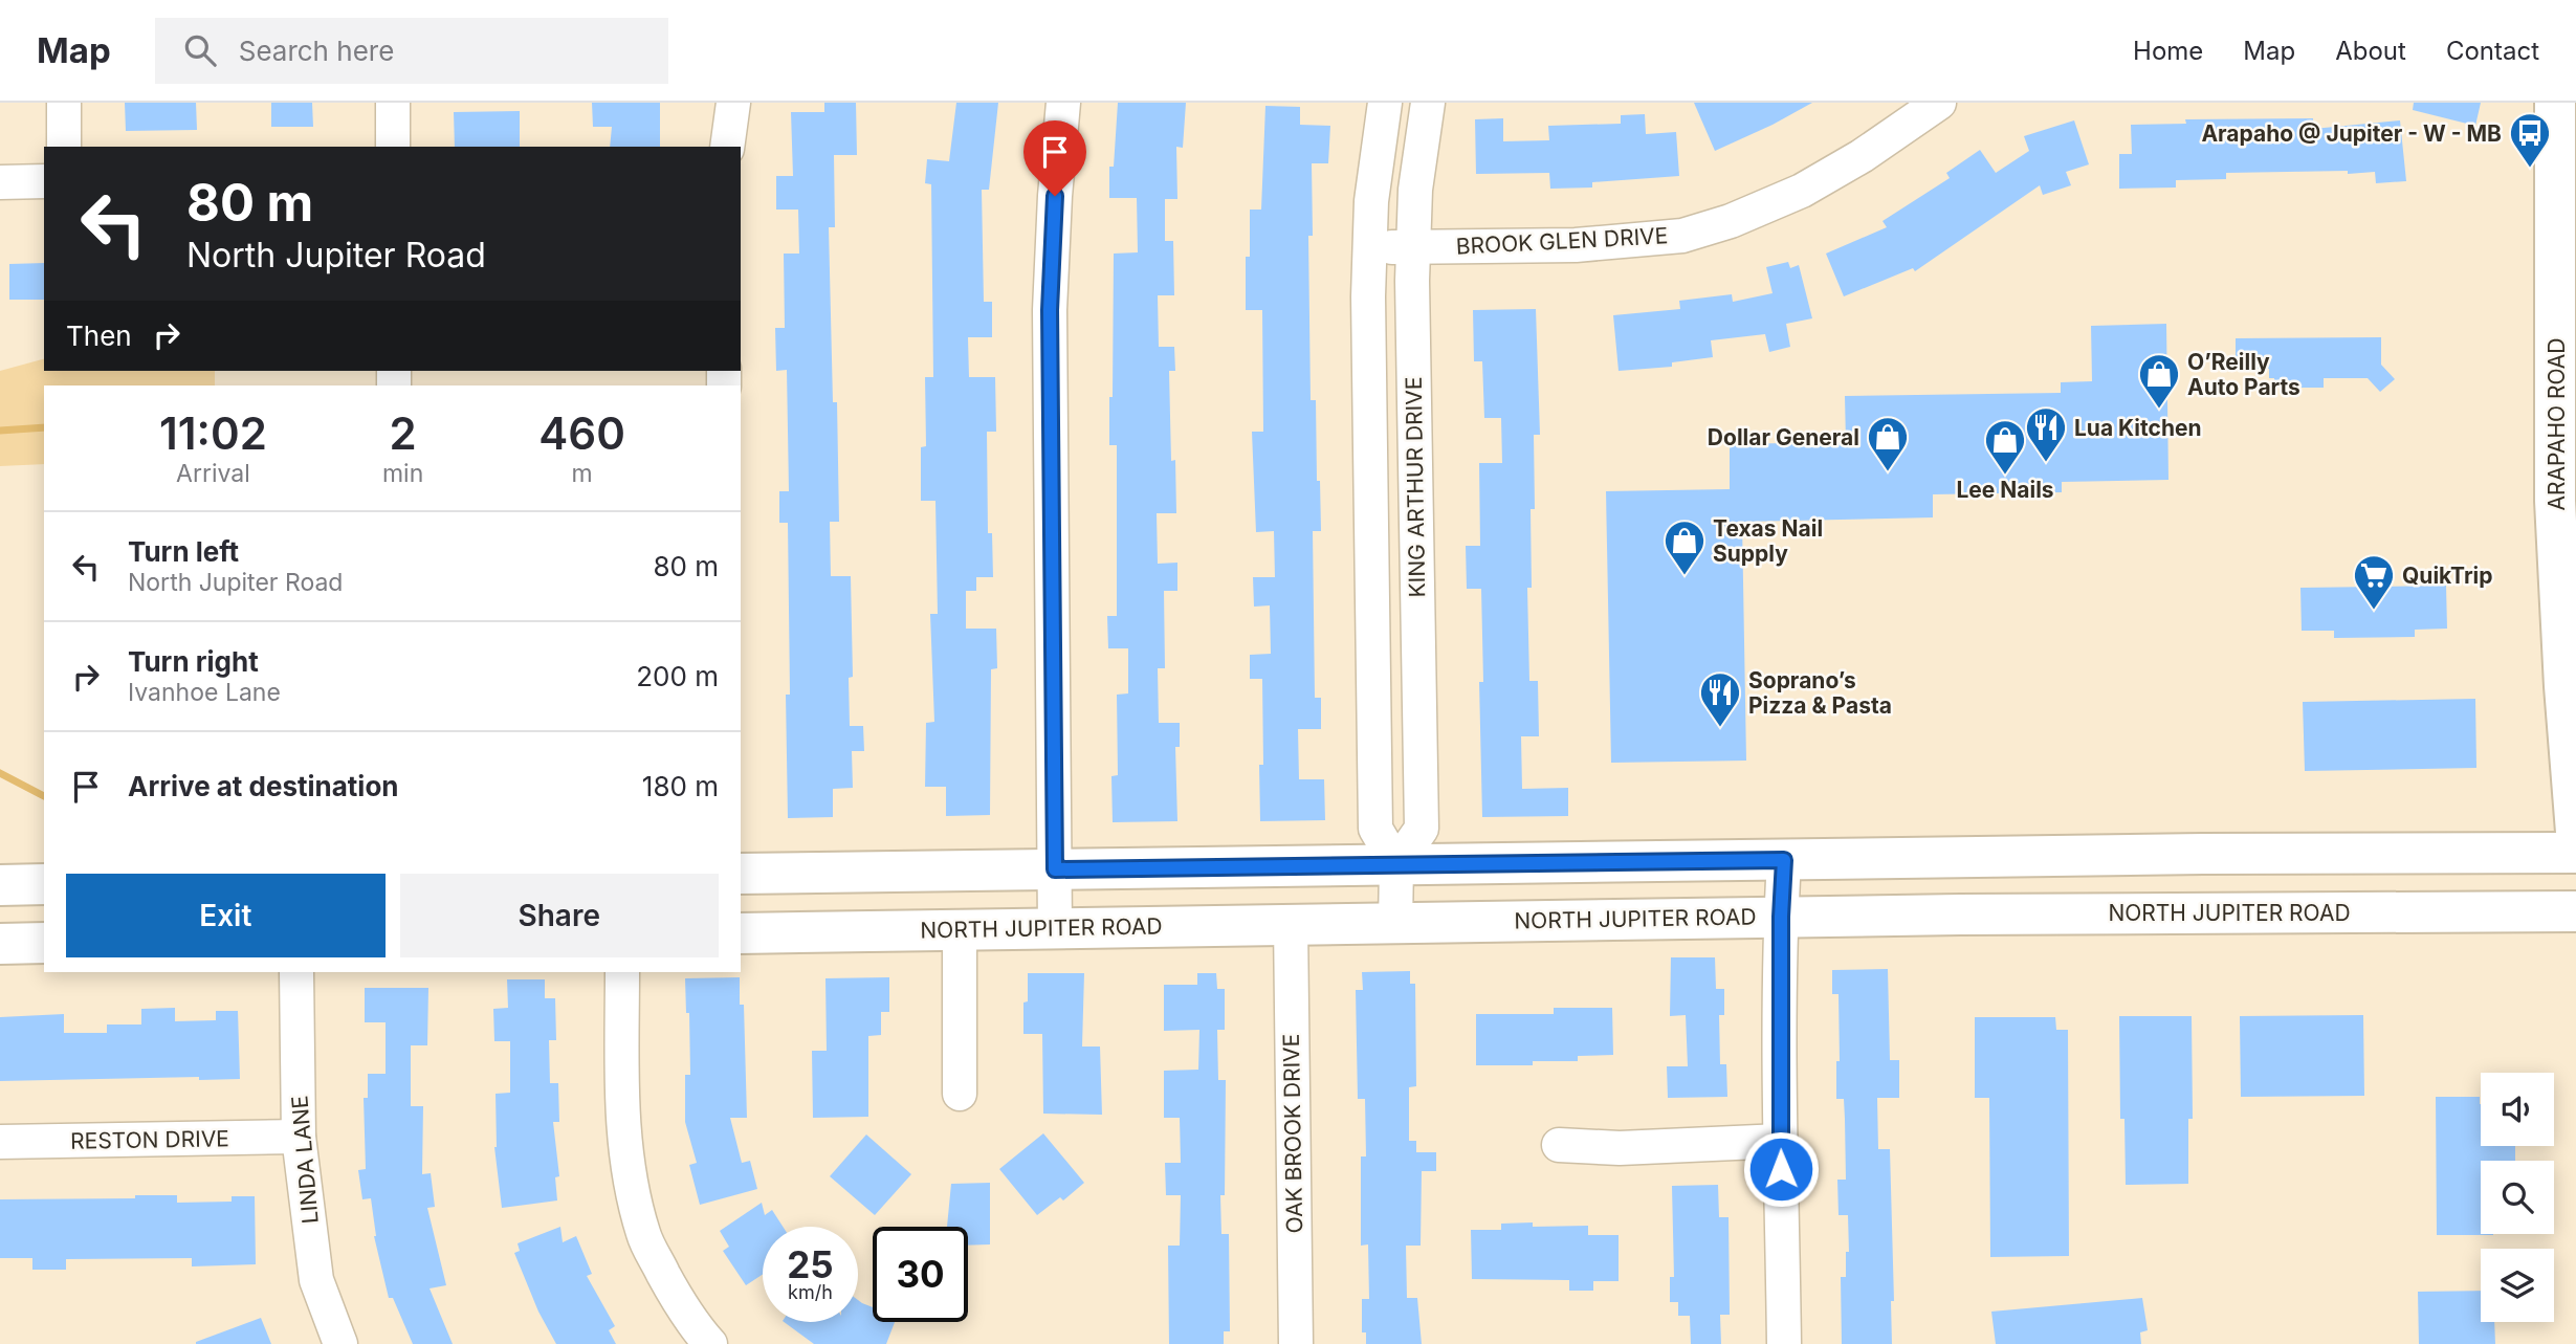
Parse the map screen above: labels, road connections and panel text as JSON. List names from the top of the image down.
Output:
{
  "streets": {
    "main road": ["ARAPAHO ROAD", "NORTH JUPITER ROAD"],
    "street": [
      "BROOK GLEN DRIVE",
      "KING ARTHUR DRIVE",
      "OAK BROOK DRIVE",
      "RESTON DRIVE",
      "LINDA LANE"
    ]
  },
  "crossings": [
    ["BROOK GLEN DRIVE", "KING ARTHUR DRIVE"],
    ["NORTH JUPITER ROAD", "OAK BROOK DRIVE"],
    ["RESTON DRIVE", "LINDA LANE"]
  ],
  "places": {
    "bus stop": ["Arapaho @ Jupiter - W - MB"],
    "shop": [
      "O’Reilly Auto Parts",
      "Dollar General",
      "Lee Nails",
      "Texas Nail Supply"
    ],
    "restaurant": ["Lua Kitchen", "Soprano’s Pizza & Pasta"],
    "supermarket": ["QuikTrip"]
  },
  "page": {
    "header": "Map",
    "search": "Search here",
    "nav": [
      "Home",
      "Map",
      "About",
      "Contact"
    ],
    "turn": ["80 m", "North Jupiter Road"],
    "then": "Then",
    "eta": [
      "11:02",
      "Arrival",
      "2",
      "min",
      "460",
      "m"
    ],
    "list": [
      {
        "name": "Turn left",
        "note": "North Jupiter Road",
        "value": "80 m"
      },
      {
        "name": "Turn right",
        "note": "Ivanhoe Lane",
        "value": "200 m"
      },
      {
        "name": "Arrive at destination",
        "value": "180 m"
      }
    ],
    "buttons": ["Exit", "Share"],
    "speed": "25 km/h",
    "limit": "30"
  }
}
